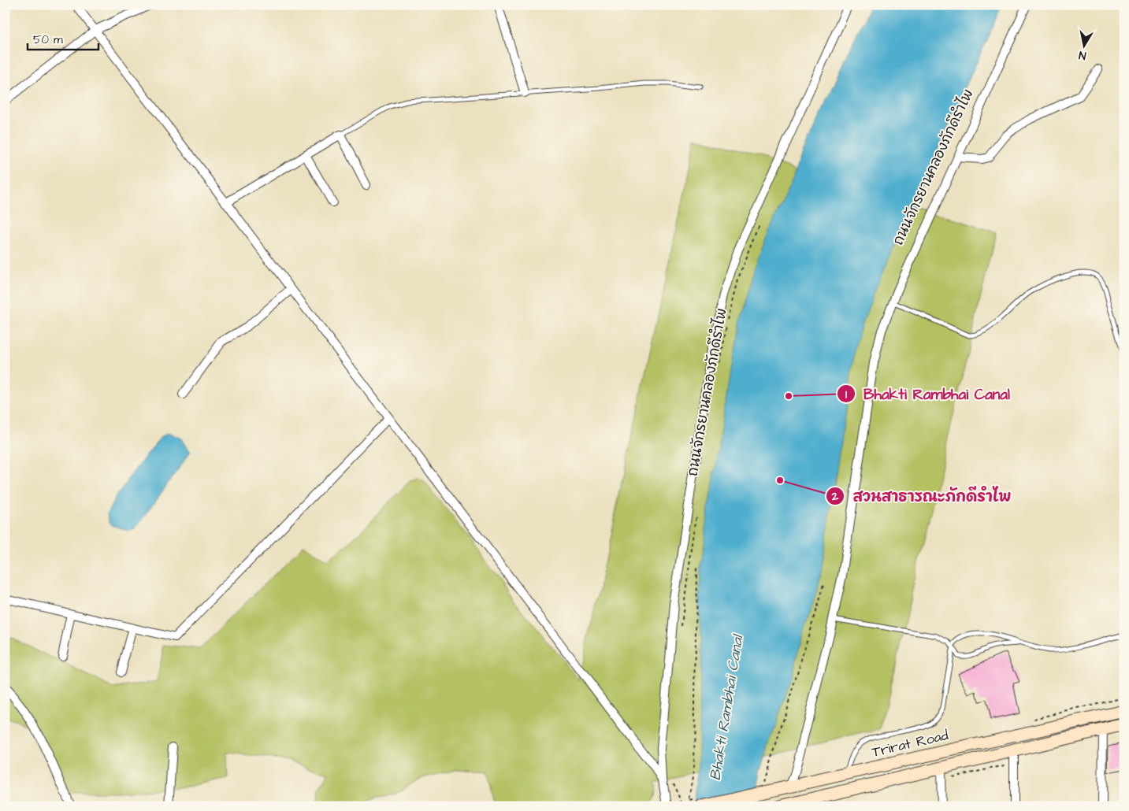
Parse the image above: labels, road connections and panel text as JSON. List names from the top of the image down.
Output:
{
  "streets": {
    "main road": ["Trirat Road"],
    "path": ["ถนนจักรยานคลองภักดีรำไพ"]
  },
  "water": ["Bhakti Rambhai Canal"],
  "places": ["Bhakti Rambhai Canal", "สวนสาธารณะภักดีรำไพ"],
  "scale_bar": "50 m",
  "north": "bottom"
}
